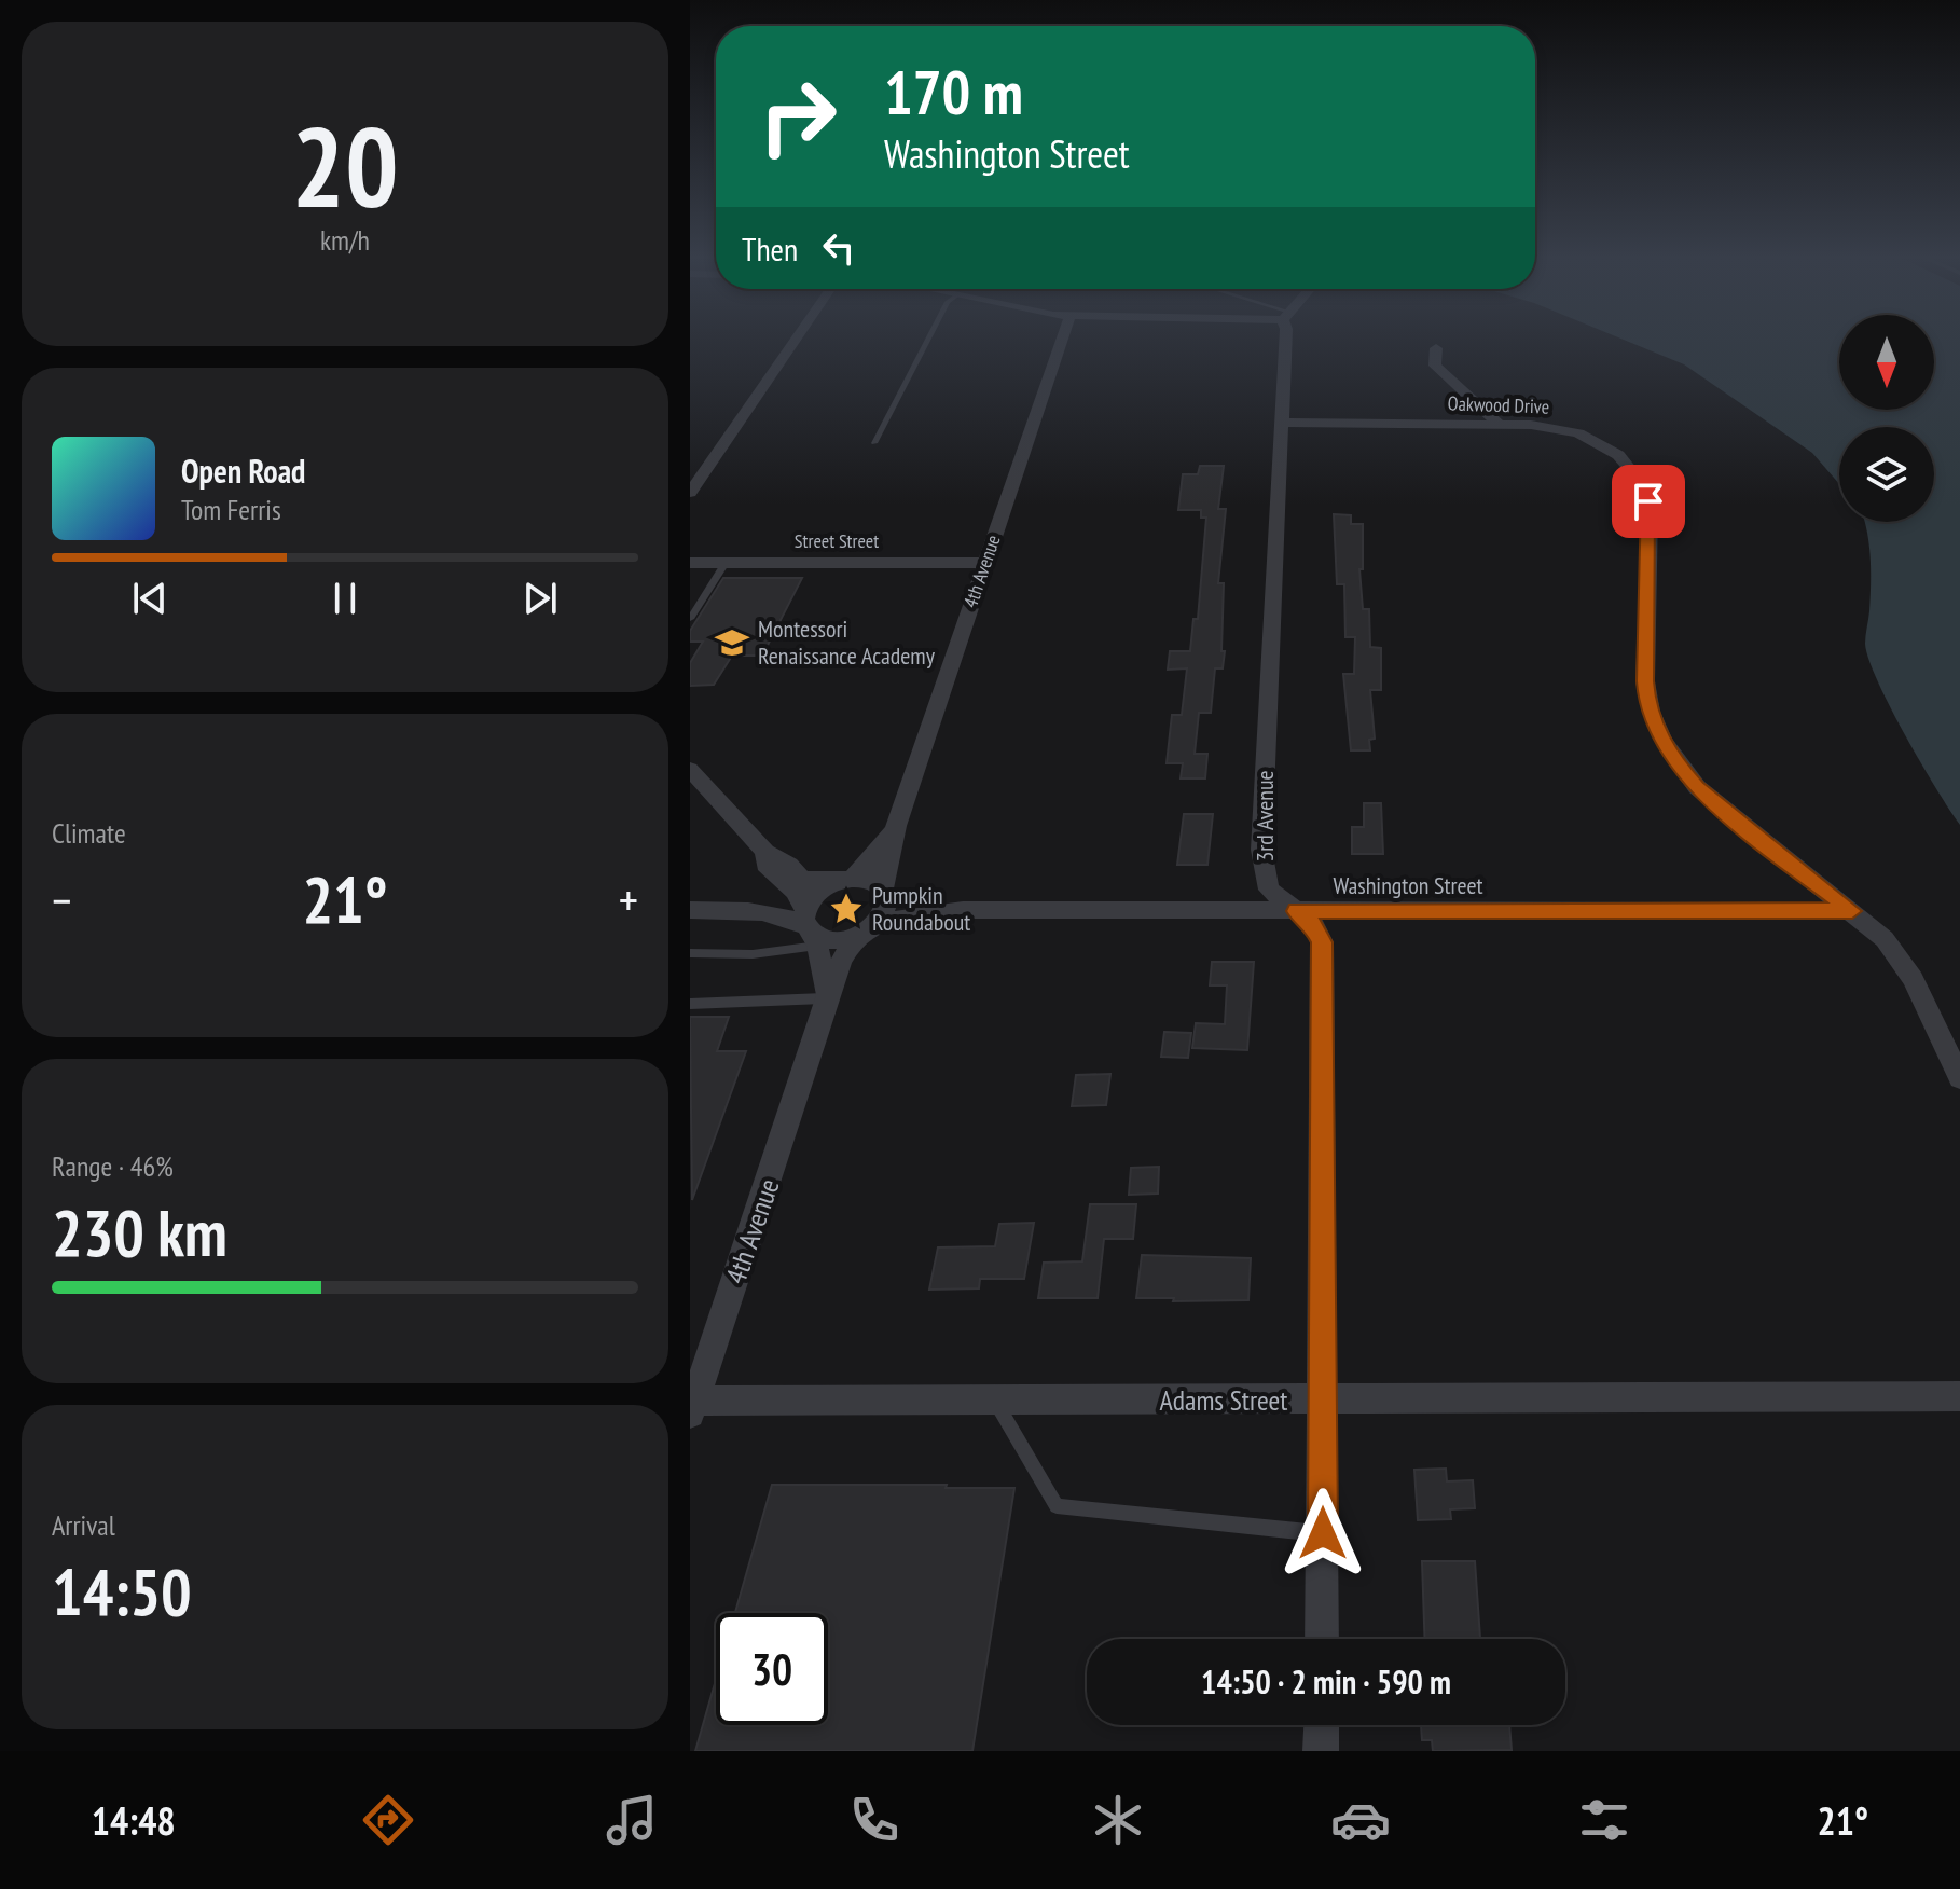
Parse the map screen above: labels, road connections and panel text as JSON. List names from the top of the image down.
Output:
{
  "streets": {
    "street": [
      "Oakwood Drive",
      "Street Street",
      "4th Avenue",
      "3rd Avenue",
      "Washington Street",
      "Adams Street"
    ]
  },
  "crossings": [
    ["Oakwood Drive", "3rd Avenue"],
    ["Oakwood Drive", "Washington Street"],
    ["Street Street", "4th Avenue"],
    ["4th Avenue", "Washington Street"],
    ["4th Avenue", "Adams Street"],
    ["3rd Avenue", "Washington Street"],
    ["3rd Avenue", "Adams Street"]
  ],
  "places": {
    "school or university": ["Montessori Renaissance Academy"],
    "place": ["Pumpkin Roundabout"]
  },
  "north": "bottom",
  "page": {
    "tile": [
      ["20", "km/h"],
      "Climate",
      ["Range · 46%", "230 km"],
      ["Arrival", "14:50"]
    ],
    "turn": ["170 m", "Washington Street"],
    "then": "Then",
    "song": ["Open Road", "Tom Ferris"],
    "heat": ["−", "21°", "+"],
    "limit": "30",
    "trip": "14:50 · 2 min · 590 m",
    "tabs": ["14:48", "21°"]
  }
}
